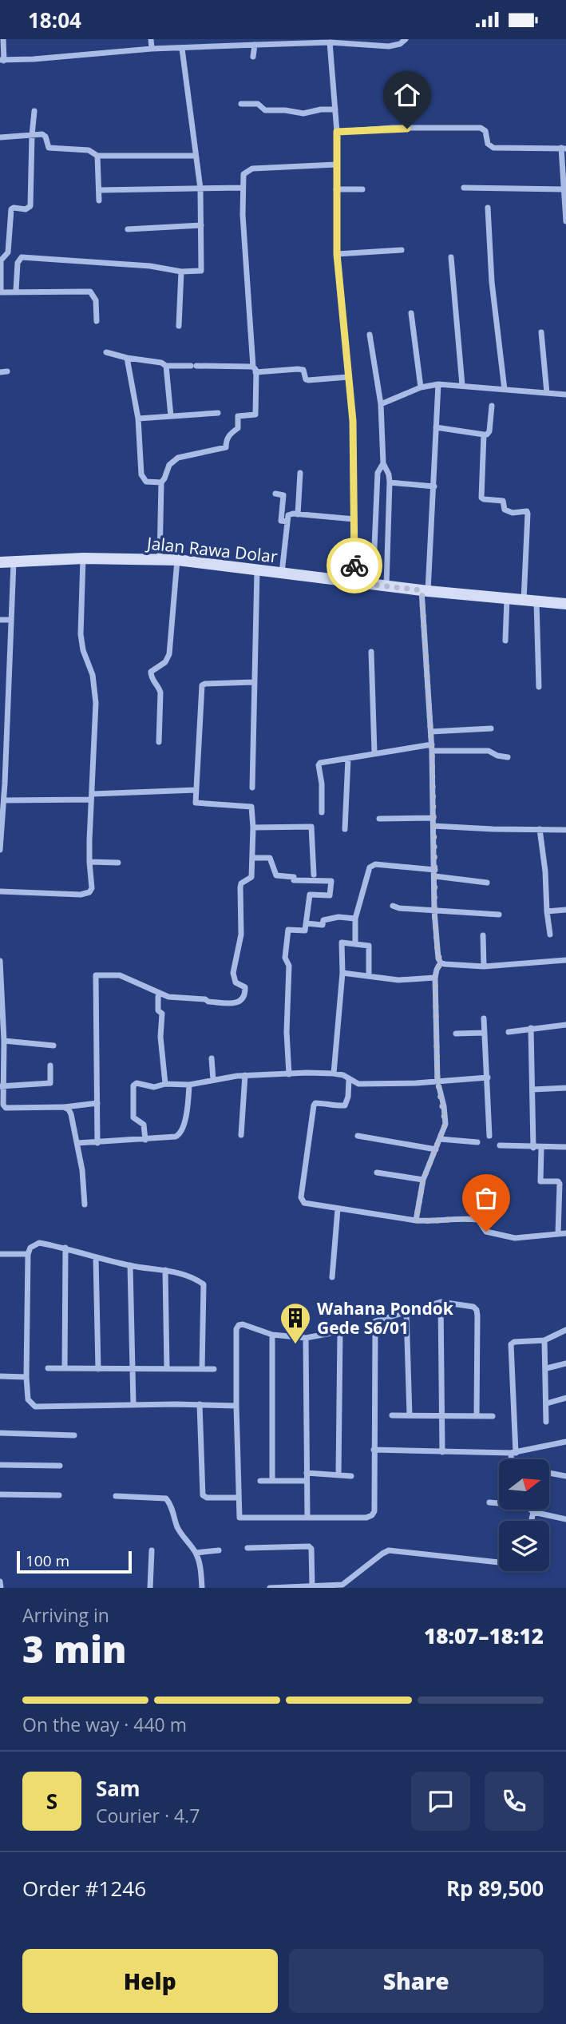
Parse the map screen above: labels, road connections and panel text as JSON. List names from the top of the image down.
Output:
{
  "streets": {
    "street": ["Jalan Rawa Dolar"]
  },
  "places": {
    "building": ["Wahana Pondok Gede S6/01"]
  },
  "scale_bar": "100 m",
  "north": "right",
  "page": {
    "status": "18:04",
    "scale": "100 m",
    "heading": ["3 min", "Arriving in", "18:07–18:12"],
    "panel": [
      "Sam",
      "Courier · 4.7",
      "Order #1246",
      "Rp 89,500"
    ],
    "bar": "On the way · 440 m",
    "round": "S",
    "buttons": ["Help", "Share"]
  }
}
